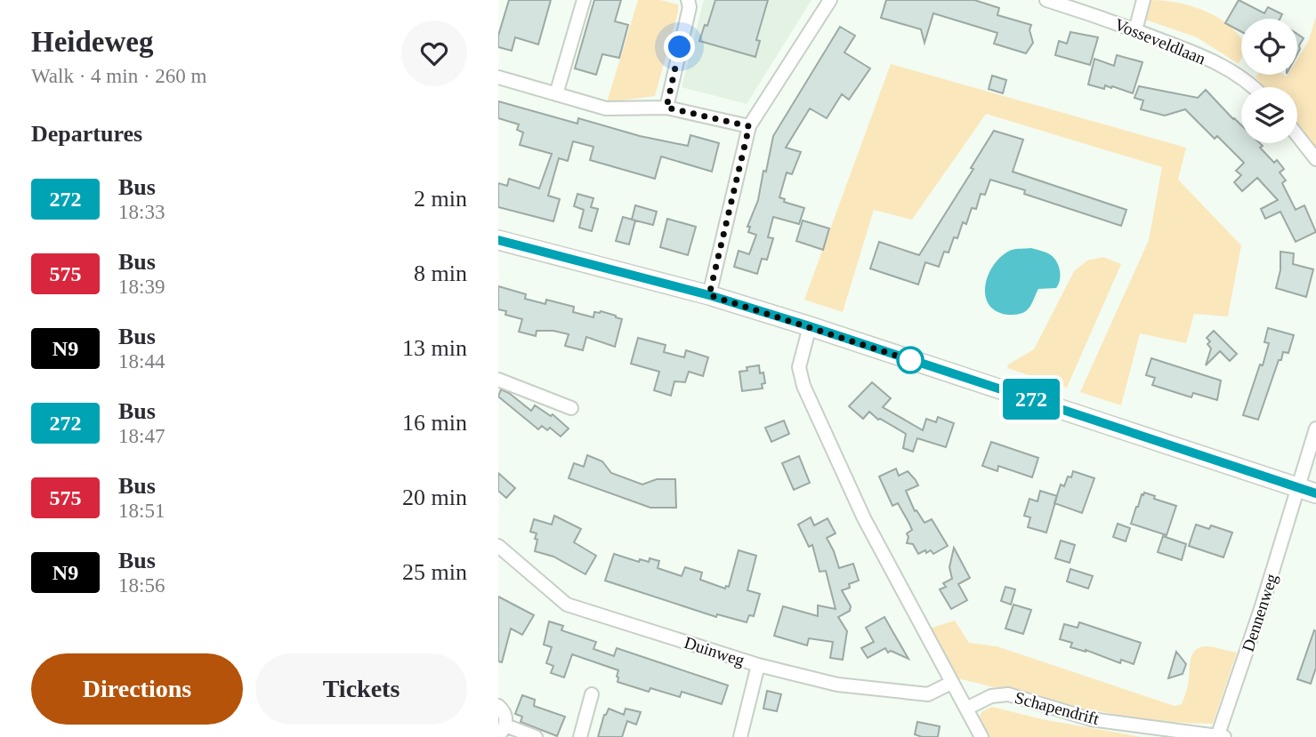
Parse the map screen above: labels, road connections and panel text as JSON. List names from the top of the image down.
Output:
{
  "streets": {
    "street": [
      "Vosseveldlaan",
      "Dennenweg",
      "Duinweg",
      "Schapendrift"
    ]
  },
  "crossings": [
    ["Dennenweg", "Schapendrift"]
  ],
  "lines": ["bus line 272"],
  "page": {
    "heading": [
      ["Heideweg", "Walk · 4 min · 260 m"],
      "Departures"
    ],
    "on_map": "272",
    "list": [
      {
        "mark": "272",
        "name": "Bus",
        "note": "18:33",
        "value": "2 min"
      },
      {
        "mark": "575",
        "name": "Bus",
        "note": "18:39",
        "value": "8 min"
      },
      {
        "mark": "N9",
        "name": "Bus",
        "note": "18:44",
        "value": "13 min"
      },
      {
        "mark": "272",
        "name": "Bus",
        "note": "18:47",
        "value": "16 min"
      },
      {
        "mark": "575",
        "name": "Bus",
        "note": "18:51",
        "value": "20 min"
      },
      {
        "mark": "N9",
        "name": "Bus",
        "note": "18:56",
        "value": "25 min"
      }
    ],
    "buttons": ["Directions", "Tickets"]
  }
}
